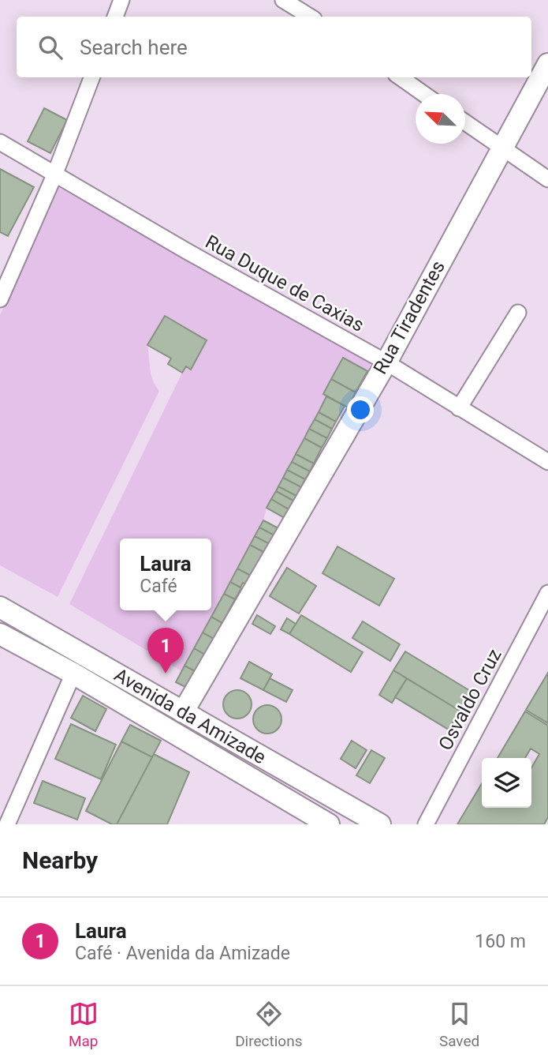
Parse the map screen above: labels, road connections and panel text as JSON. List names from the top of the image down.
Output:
{
  "streets": {
    "main road": ["Rua Tiradentes", "Avenida da Amizade"],
    "street": ["Rua Duque de Caxias", "Osvaldo Cruz"]
  },
  "crossings": [
    ["Rua Duque de Caxias", "Rua Tiradentes"],
    ["Rua Tiradentes", "Avenida da Amizade"]
  ],
  "north": "top left",
  "page": {
    "search": "Search here",
    "popup": ["Laura", "Café"],
    "pins": "1",
    "heading": "Nearby",
    "list": [
      {
        "mark": "1",
        "name": "Laura",
        "note": "Café · Avenida da Amizade",
        "value": "160 m"
      }
    ],
    "nav": ["Map", "Directions", "Saved"]
  }
}
